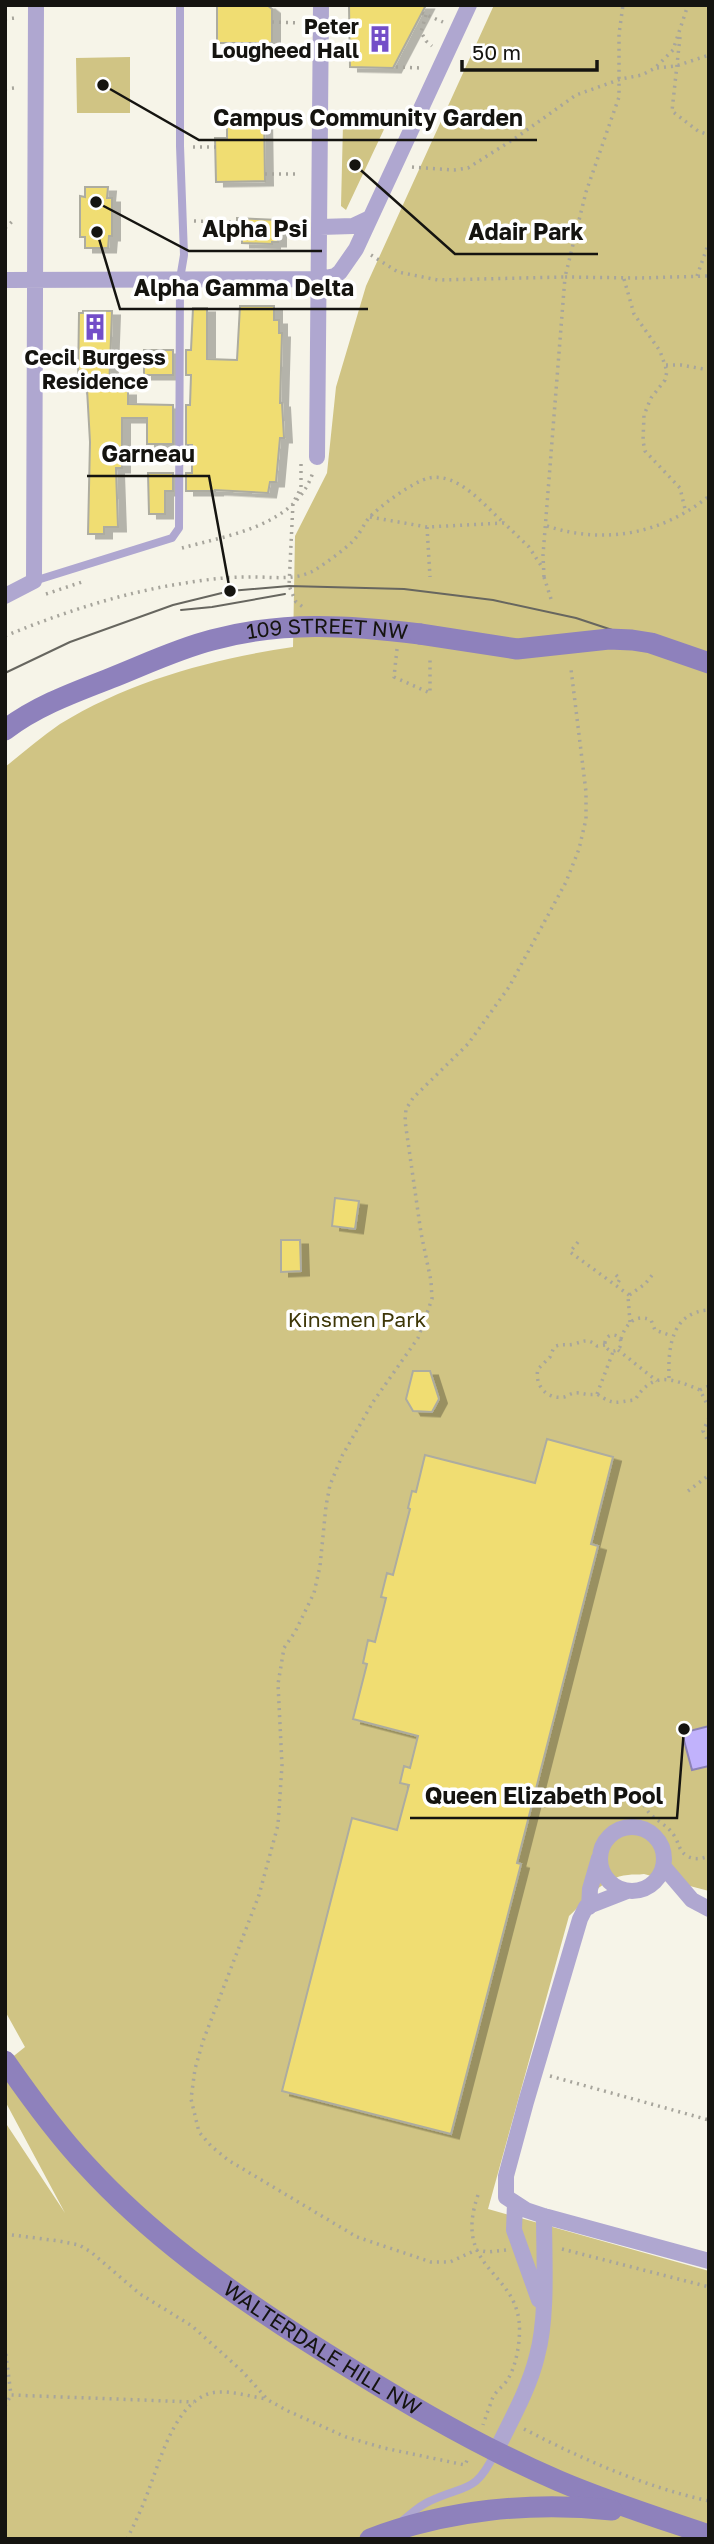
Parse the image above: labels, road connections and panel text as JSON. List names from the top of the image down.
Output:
{
  "streets": {
    "main road": ["109 STREET NW", "WALTERDALE HILL NW"]
  },
  "parks": ["Kinsmen Park"],
  "places": {
    "building": ["Peter Lougheed Hall", "Cecil Burgess Residence"],
    "other": [
      "Campus Community Garden",
      "Adair Park",
      "Alpha Psi",
      "Alpha Gamma Delta",
      "Garneau",
      "Queen Elizabeth Pool"
    ]
  },
  "scale_bar": "50 m"
}
